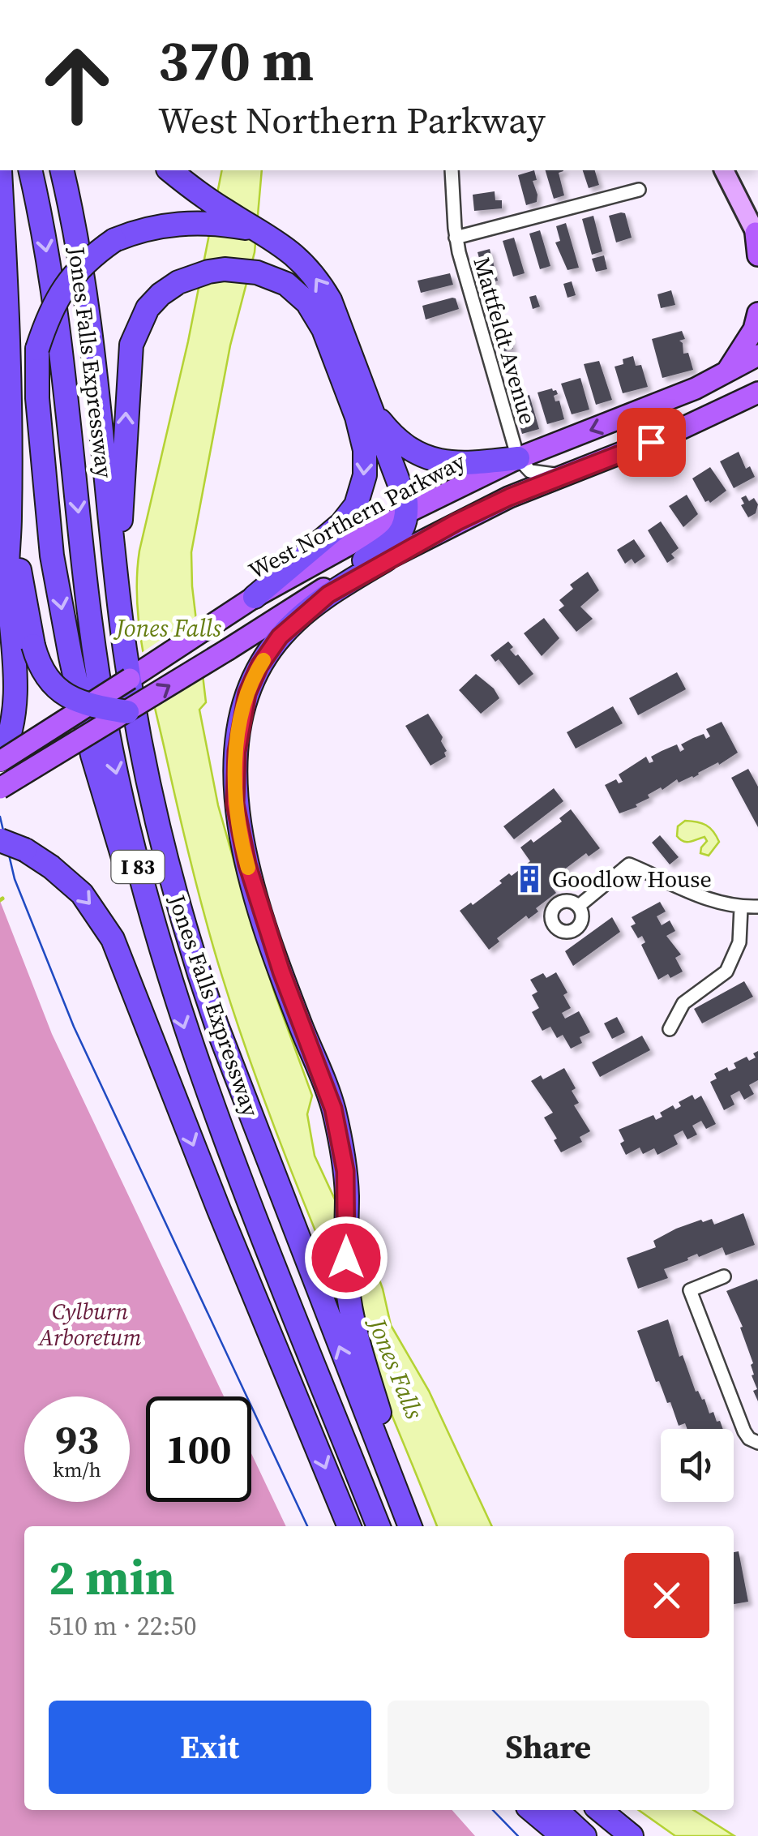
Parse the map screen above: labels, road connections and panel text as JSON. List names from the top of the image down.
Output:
{
  "streets": {
    "highway": ["Jones Falls Expressway", "I 83"],
    "main road": ["West Northern Parkway"],
    "street": ["Mattfeldt Avenue"]
  },
  "crossings": [
    ["Mattfeldt Avenue", "West Northern Parkway"]
  ],
  "water": ["Jones Falls"],
  "parks": ["Cylburn Arboretum"],
  "places": {
    "building": ["Goodlow House"]
  },
  "page": {
    "turn": ["370 m", "West Northern Parkway"],
    "speed": "93 km/h",
    "limit": "100",
    "heading": ["2 min", "510 m · 22:50"],
    "buttons": ["Exit", "Share"]
  }
}
